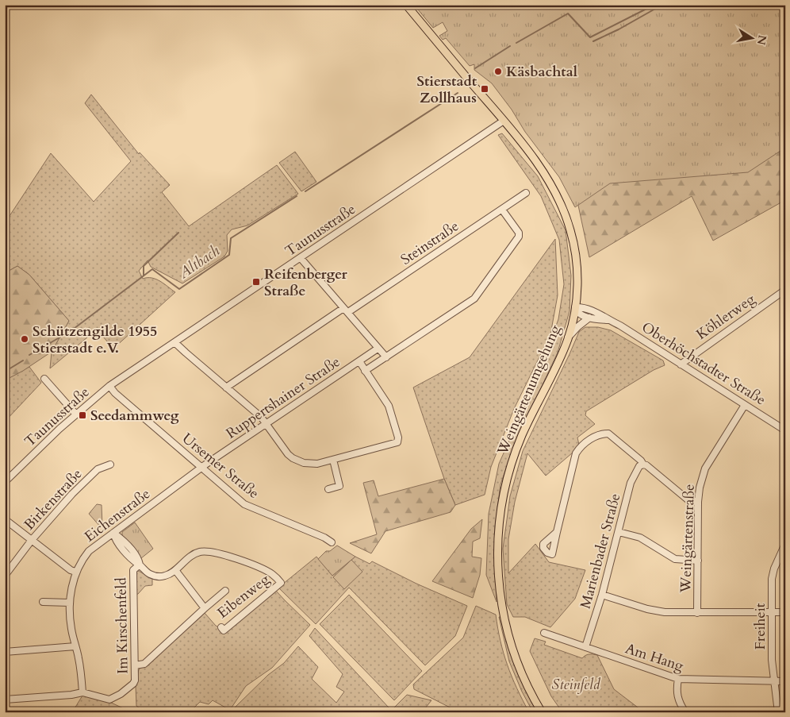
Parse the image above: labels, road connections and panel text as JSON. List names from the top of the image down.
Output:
{
  "streets": {
    "main road": ["Weingärtenumgehung"],
    "street": [
      "Taunusstraße",
      "Steinstraße",
      "Köhlerweg",
      "Oberhöchstadter Straße",
      "Ruppertshainer Straße",
      "Ursemer Straße",
      "Birkenstraße",
      "Eichenstraße",
      "Weingärtenstraße",
      "Marienbader Straße",
      "Eibenweg",
      "Im Kirschenfeld",
      "Freiheit",
      "Am Hang"
    ]
  },
  "crossings": [
    ["Taunusstraße", "Ursemer Straße"],
    ["Köhlerweg", "Oberhöchstadter Straße"],
    ["Oberhöchstadter Straße", "Weingärtenumgehung"],
    ["Oberhöchstadter Straße", "Weingärtenstraße"],
    ["Ruppertshainer Straße", "Ursemer Straße"],
    ["Ruppertshainer Straße", "Eichenstraße"],
    ["Ursemer Straße", "Eichenstraße"],
    ["Eichenstraße", "Im Kirschenfeld"],
    ["Marienbader Straße", "Am Hang"],
    ["Eibenweg", "Im Kirschenfeld"],
    ["Freiheit", "Am Hang"]
  ],
  "water": ["Altbach"],
  "parks": ["Steinfeld"],
  "places": {
    "other": ["Käsbachtal", "Schützengilde 1955 Stierstadt e.V."],
    "transit": ["Stierstadt Zollhaus", "Reifenberger Straße", "Seedammweg"]
  },
  "north": "right"
}
